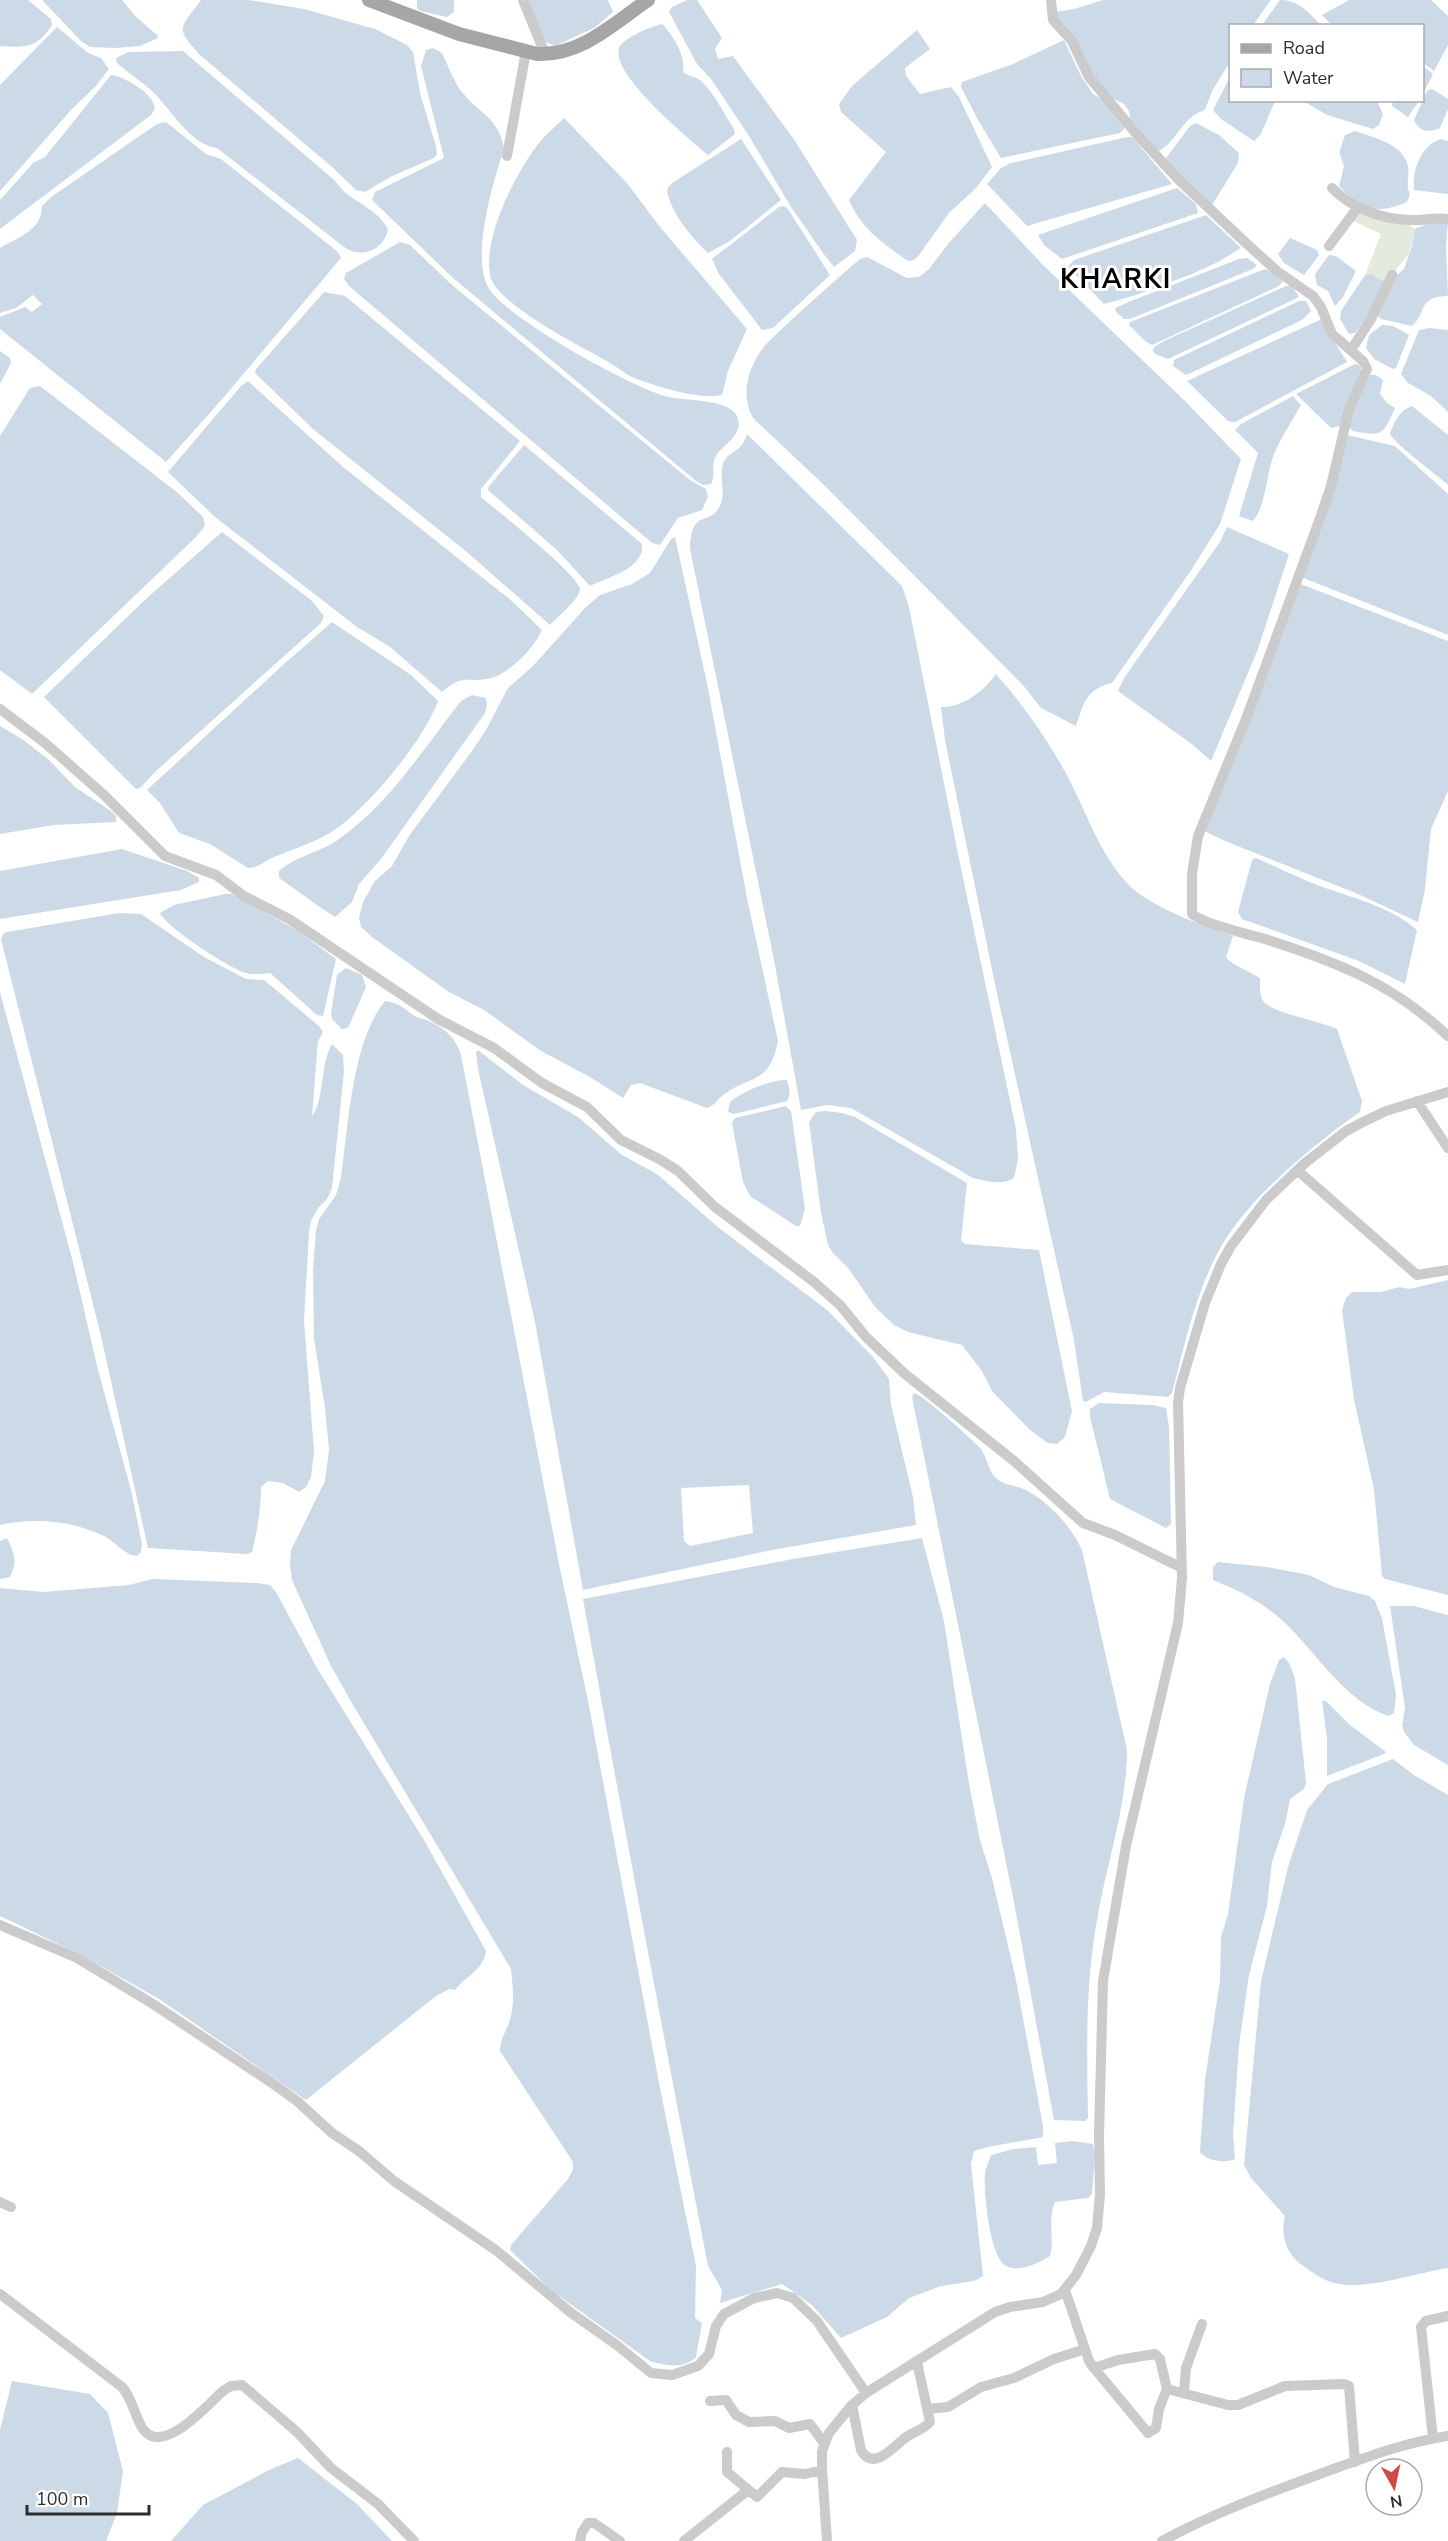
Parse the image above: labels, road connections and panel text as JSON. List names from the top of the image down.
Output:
{
  "districts": ["KHARKI"],
  "legend": ["Road", "Water"],
  "scale_bar": "100 m",
  "north": "bottom"
}
